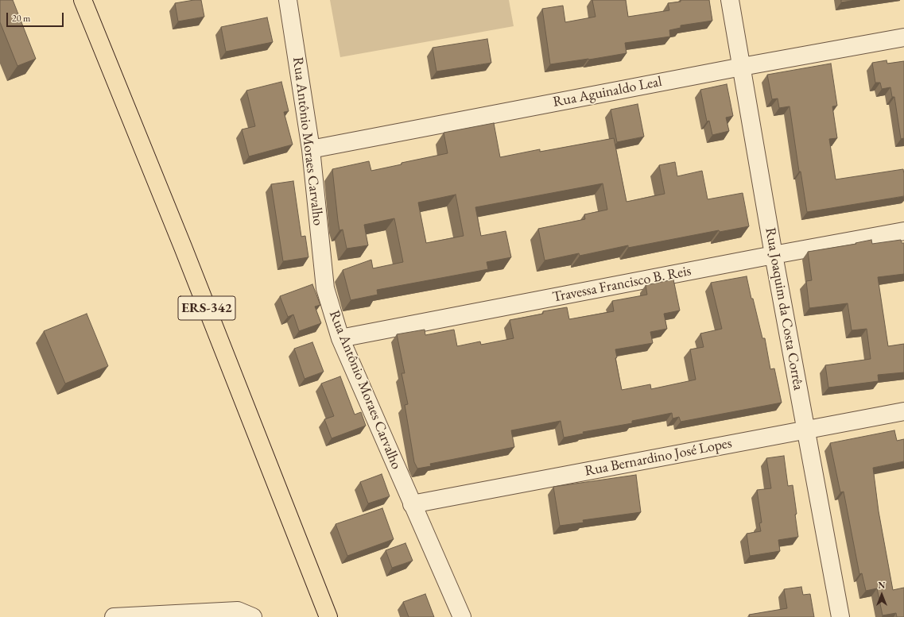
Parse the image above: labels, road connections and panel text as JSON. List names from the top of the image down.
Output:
{
  "streets": {
    "main road": ["ERS-342"],
    "street": [
      "Rua Aguinaldo Leal",
      "Rua Antônio Moraes Carvalho",
      "Travessa Francisco B. Reis",
      "Rua Joaquim da Costa Corrêa",
      "Rua Bernardino José Lopes"
    ]
  },
  "crossings": [
    ["Rua Aguinaldo Leal", "Rua Antônio Moraes Carvalho"],
    ["Rua Aguinaldo Leal", "Rua Joaquim da Costa Corrêa"],
    ["Rua Antônio Moraes Carvalho", "Travessa Francisco B. Reis"],
    ["Rua Antônio Moraes Carvalho", "Rua Bernardino José Lopes"],
    ["Travessa Francisco B. Reis", "Rua Joaquim da Costa Corrêa"],
    ["Rua Joaquim da Costa Corrêa", "Rua Bernardino José Lopes"]
  ],
  "scale_bar": "20 m",
  "north": "top"
}
